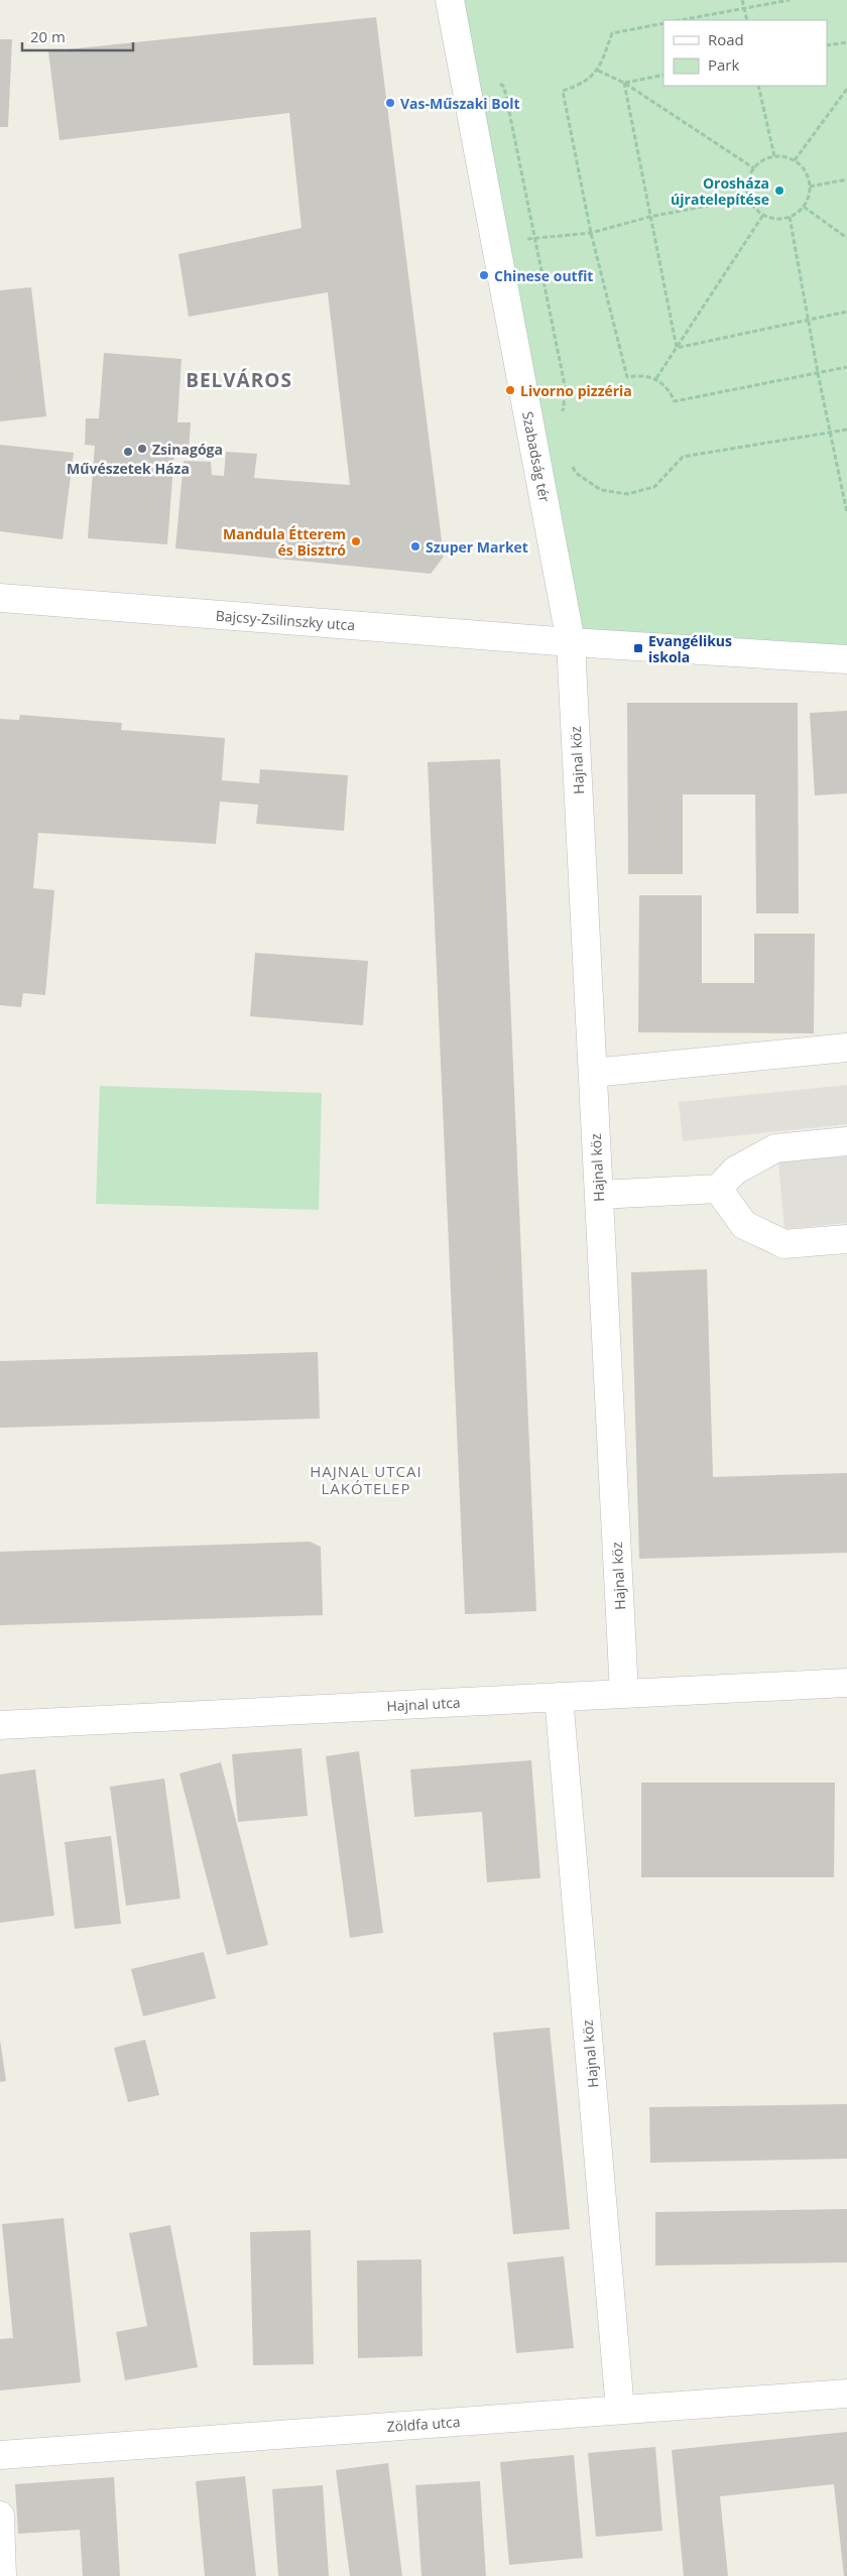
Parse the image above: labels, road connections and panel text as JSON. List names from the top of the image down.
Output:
{
  "streets": {
    "street": [
      "Szabadság tér",
      "Bajcsy-Zsilinszky utca",
      "Hajnal köz",
      "Hajnal utca",
      "Zöldfa utca"
    ]
  },
  "crossings": [
    ["Szabadság tér", "Bajcsy-Zsilinszky utca"],
    ["Szabadság tér", "Hajnal köz"],
    ["Bajcsy-Zsilinszky utca", "Hajnal köz"],
    ["Hajnal köz", "Hajnal utca"],
    ["Hajnal köz", "Zöldfa utca"]
  ],
  "districts": ["BELVÁROS", "HAJNAL UTCAI LAKÓTELEP"],
  "places": {
    "other": [
      "Vas-Műszaki Bolt",
      "Orosháza újratelepítése",
      "Chinese outfit",
      "Livorno pizzéria",
      "Zsinagóga",
      "Művészetek Háza",
      "Mandula Étterem és Bisztró",
      "Szuper Market"
    ],
    "transit": ["Evangélikus iskola"]
  },
  "legend": ["Road", "Park"],
  "scale_bar": "20 m"
}
